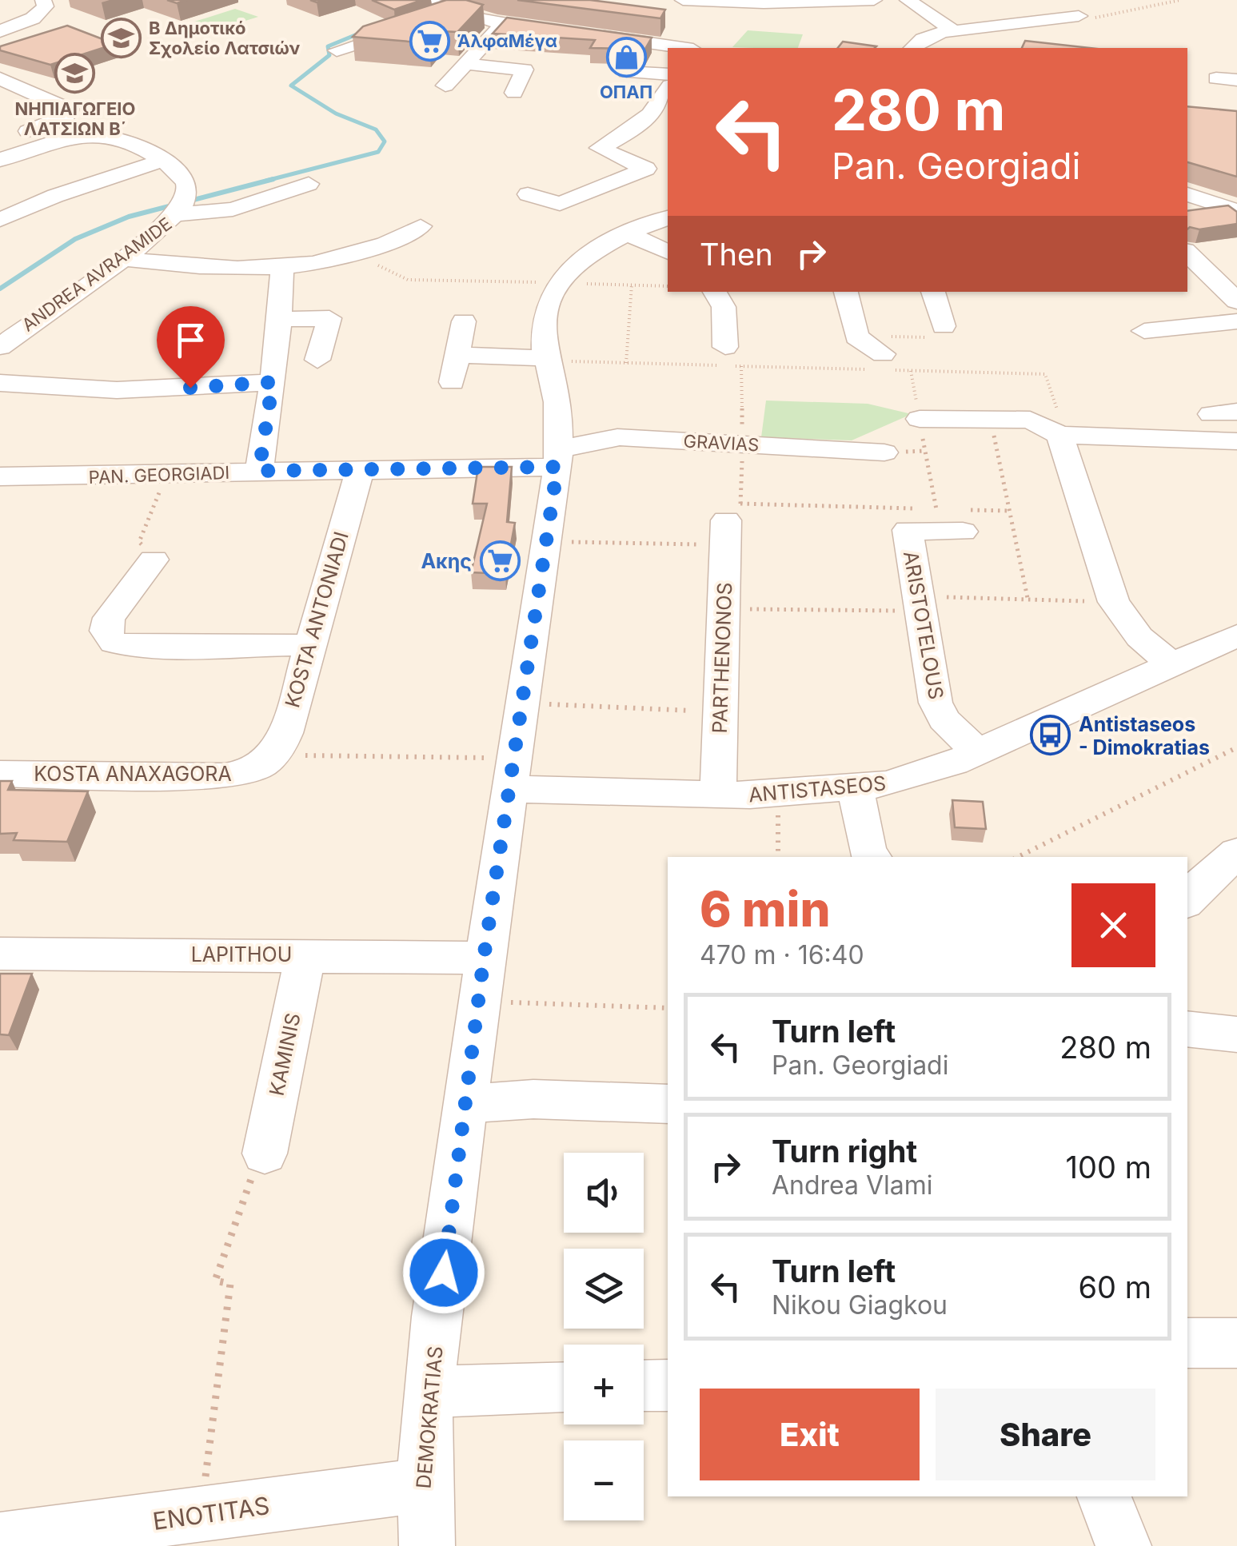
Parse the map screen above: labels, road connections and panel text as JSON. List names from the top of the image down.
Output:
{
  "streets": {
    "street": [
      "ANDREA AVRAAMIDE",
      "GRAVIAS",
      "PAN. GEORGIADI",
      "KOSTA ANTONIADI",
      "ARISTOTELOUS",
      "PARTHENONOS",
      "KOSTA ANAXAGORA",
      "ANTISTASEOS",
      "LAPITHOU",
      "KAMINIS",
      "DEMOKRATIAS",
      "ENOTITAS"
    ]
  },
  "crossings": [
    ["GRAVIAS", "PAN. GEORGIADI"],
    ["GRAVIAS", "DEMOKRATIAS"],
    ["PAN. GEORGIADI", "KOSTA ANTONIADI"],
    ["PAN. GEORGIADI", "DEMOKRATIAS"],
    ["KOSTA ANTONIADI", "KOSTA ANAXAGORA"],
    ["ARISTOTELOUS", "ANTISTASEOS"],
    ["PARTHENONOS", "ANTISTASEOS"],
    ["ANTISTASEOS", "DEMOKRATIAS"],
    ["LAPITHOU", "KAMINIS"],
    ["LAPITHOU", "DEMOKRATIAS"],
    ["DEMOKRATIAS", "ENOTITAS"]
  ],
  "places": {
    "school or university": ["Β Δημοτικό Σχολείο Λατσιών", "ΝΗΠΙΑΓΩΓΕΙΟ ΛΑΤΣΙΩΝ Β΄"],
    "supermarket": ["ΆλφαΜέγα", "Ακης"],
    "shop": ["ΟΠΑΠ"],
    "bus stop": ["Antistaseos - Dimokratias"]
  },
  "page": {
    "turn": ["280 m", "Pan. Georgiadi"],
    "then": "Then",
    "heading": ["6 min", "470 m · 16:40"],
    "list": [
      {
        "name": "Turn left",
        "note": "Pan. Georgiadi",
        "value": "280 m"
      },
      {
        "name": "Turn right",
        "note": "Andrea Vlami",
        "value": "100 m"
      },
      {
        "name": "Turn left",
        "note": "Nikou Giagkou",
        "value": "60 m"
      }
    ],
    "map_buttons": ["+", "−"],
    "buttons": ["Exit", "Share"]
  }
}
